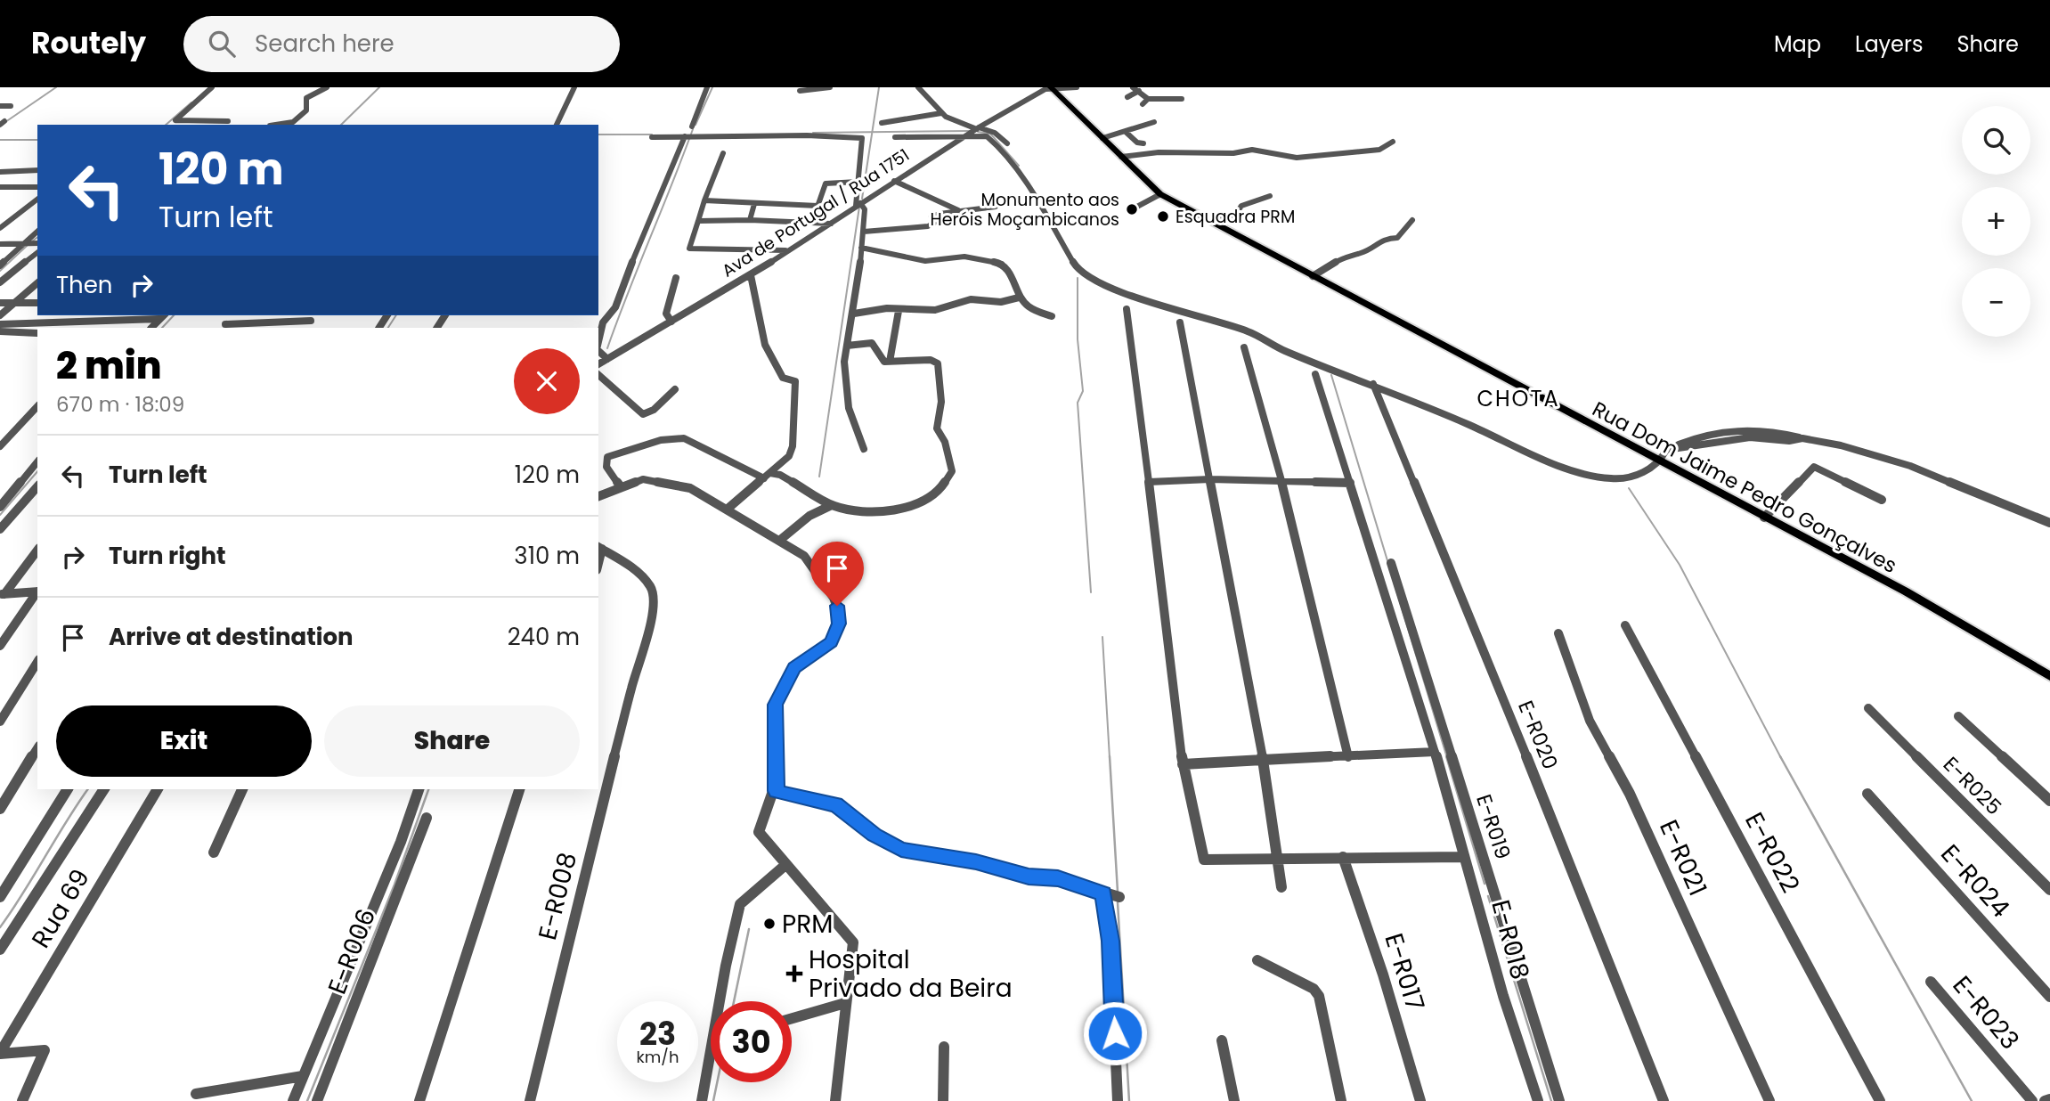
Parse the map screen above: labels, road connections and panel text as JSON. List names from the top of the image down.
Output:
{
  "streets": {
    "main road": ["Rua Dom Jaime Pedro Gonçalves"],
    "street": [
      "Ava de Portugal / Rua 1751",
      "E-R020",
      "E-R025",
      "E-R019",
      "E-R022",
      "E-R021",
      "E-R024",
      "E-R008",
      "Rua 69",
      "E-R018",
      "E-R006",
      "E-R017",
      "E-R023"
    ]
  },
  "crossings": [
    ["Ava de Portugal / Rua 1751", "Rua Dom Jaime Pedro Gonçalves"]
  ],
  "districts": ["CHOTA"],
  "places": {
    "other": ["Monumento aos Heróis Moçambicanos", "Esquadra PRM", "PRM"],
    "health": ["Hospital Privado da Beira"]
  },
  "page": {
    "header": "Routely",
    "search": "Search here",
    "nav": ["Map", "Layers", "Share"],
    "map_buttons": ["+", "−"],
    "turn": ["120 m", "Turn left"],
    "then": "Then",
    "heading": ["2 min", "670 m · 18:09"],
    "list": [
      {
        "name": "Turn left",
        "value": "120 m"
      },
      {
        "name": "Turn right",
        "value": "310 m"
      },
      {
        "name": "Arrive at destination",
        "value": "240 m"
      }
    ],
    "buttons": ["Exit", "Share"],
    "speed": "23 km/h",
    "limit": "30"
  }
}
